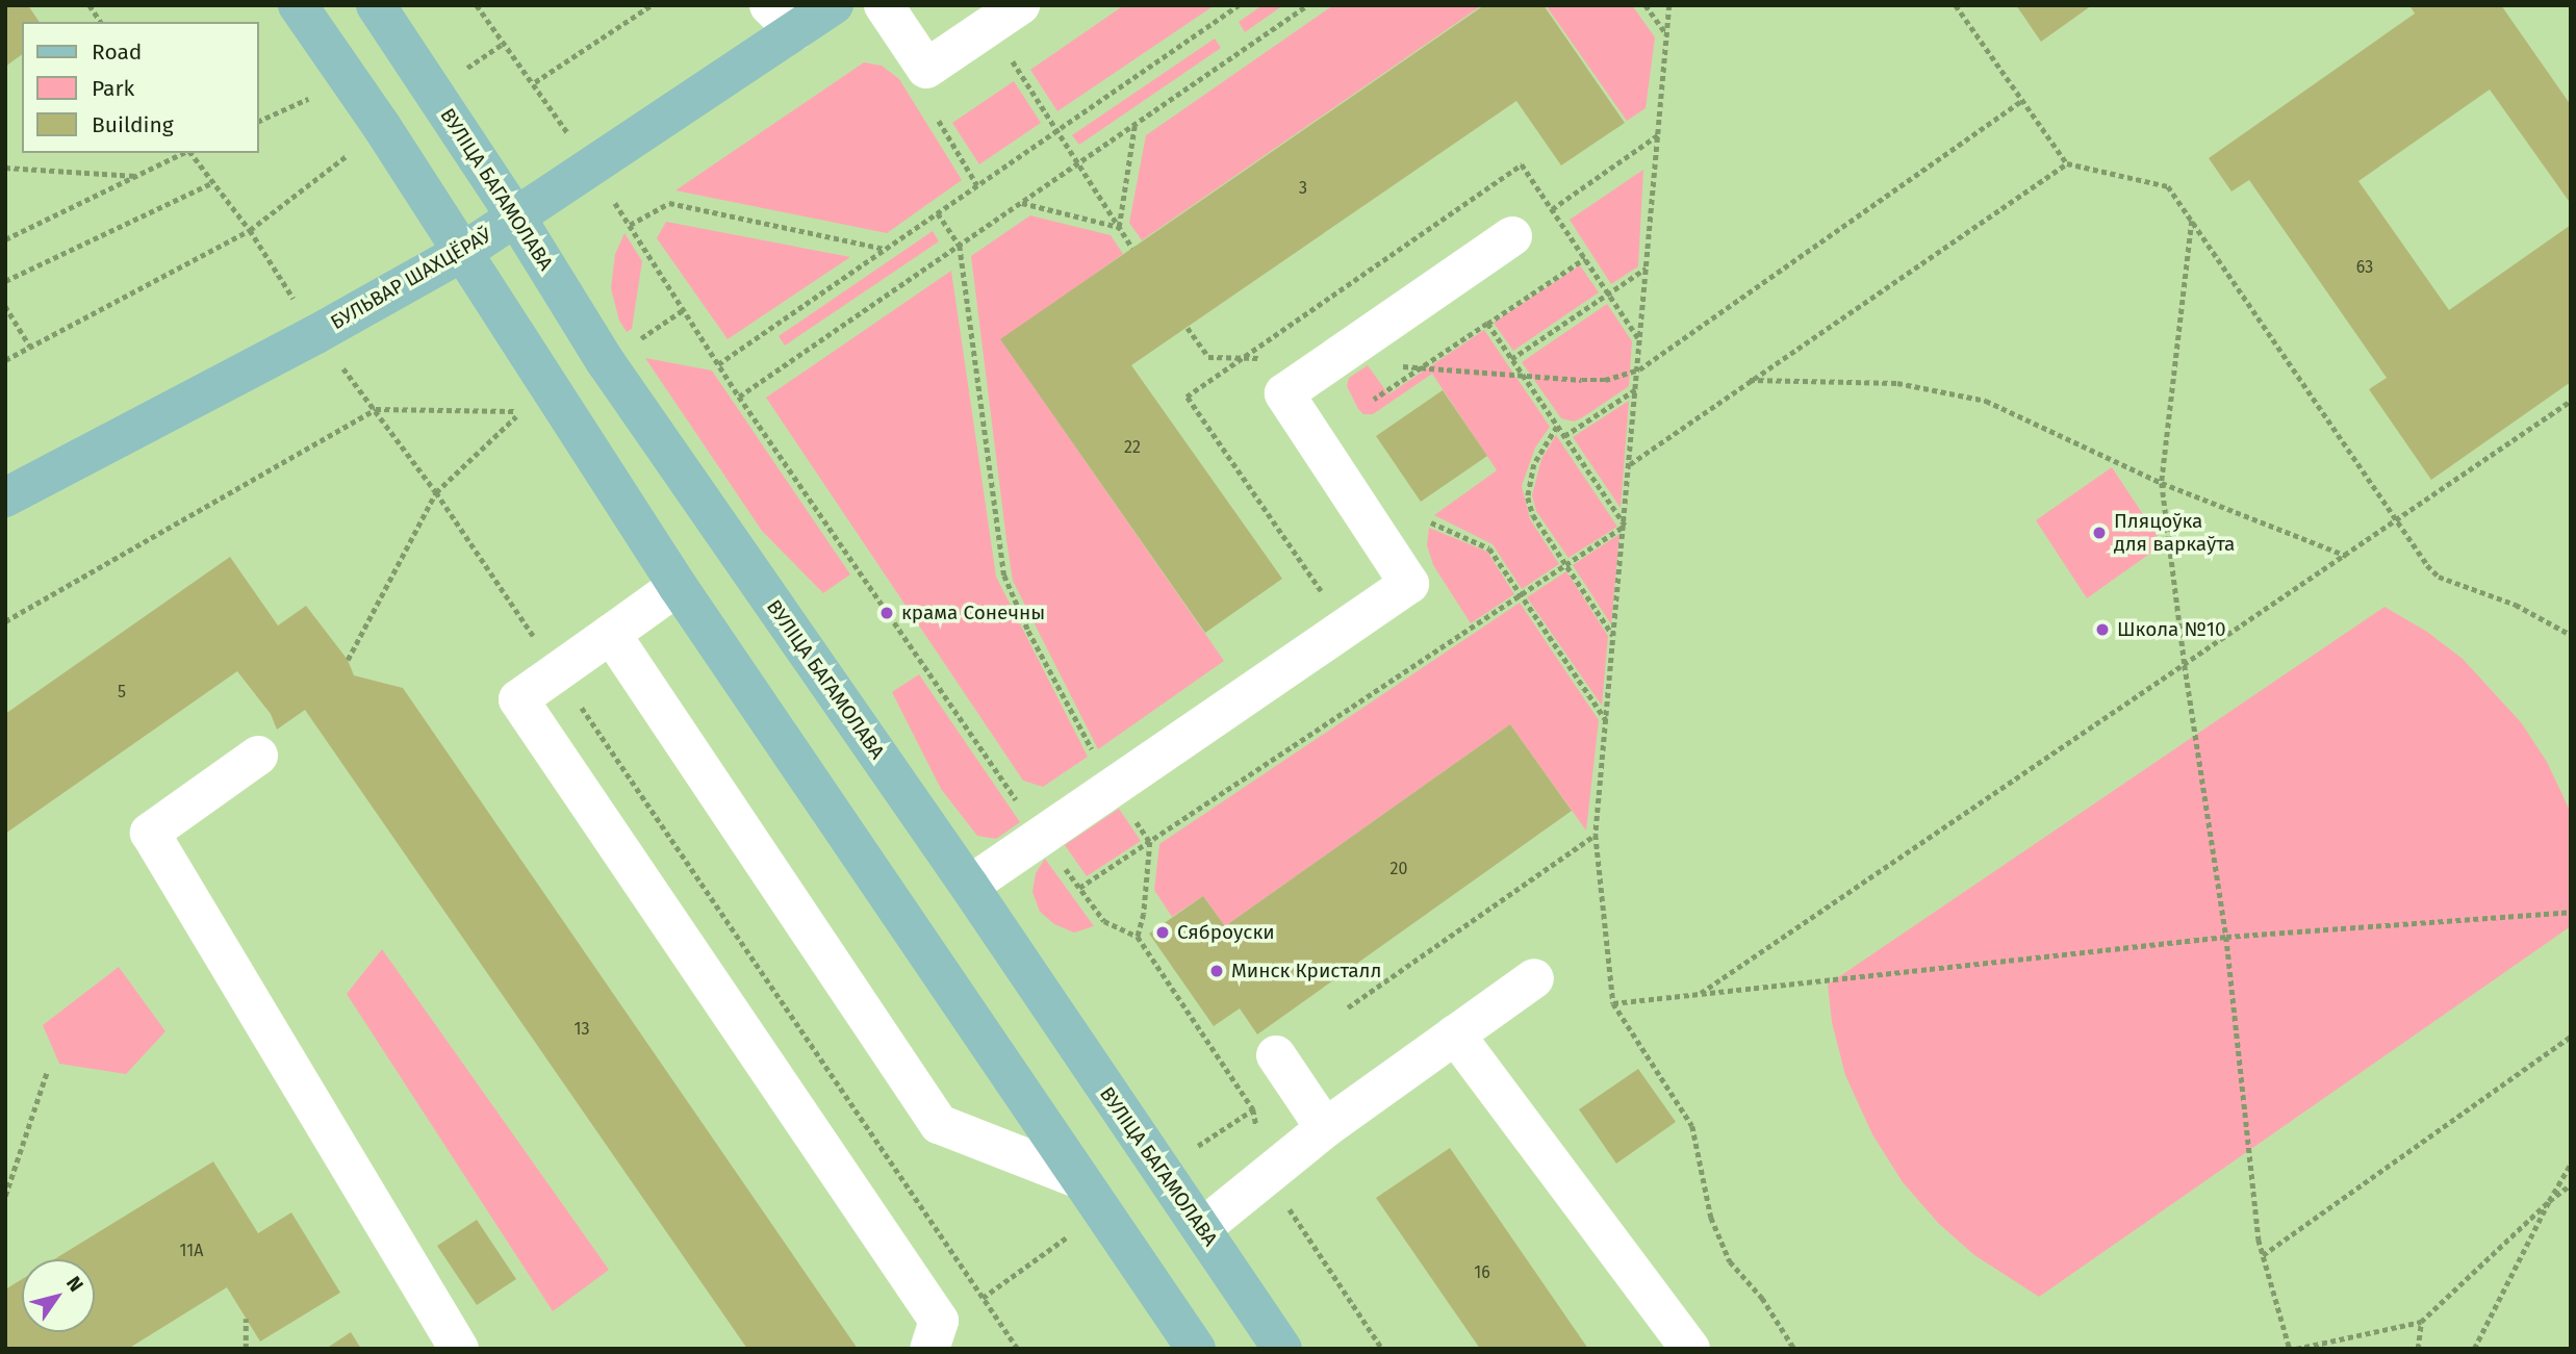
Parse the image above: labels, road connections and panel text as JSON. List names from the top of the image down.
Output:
{
  "streets": {
    "main road": ["ВУЛІЦА БАГАМОЛАВА", "БУЛЬВАР ШАХЦЁРАЎ"]
  },
  "crossings": [
    ["ВУЛІЦА БАГАМОЛАВА", "БУЛЬВАР ШАХЦЁРАЎ"]
  ],
  "places": [
    "Пляцоўка для варкаўта",
    "крама Сонечны",
    "Школа №10",
    "Сяброуски",
    "Минск Кристалл"
  ],
  "house_numbers": [
    "3",
    "63",
    "22",
    "5",
    "20",
    "13",
    "11А",
    "16"
  ],
  "legend": ["Road", "Park", "Building"],
  "north": "top right"
}
